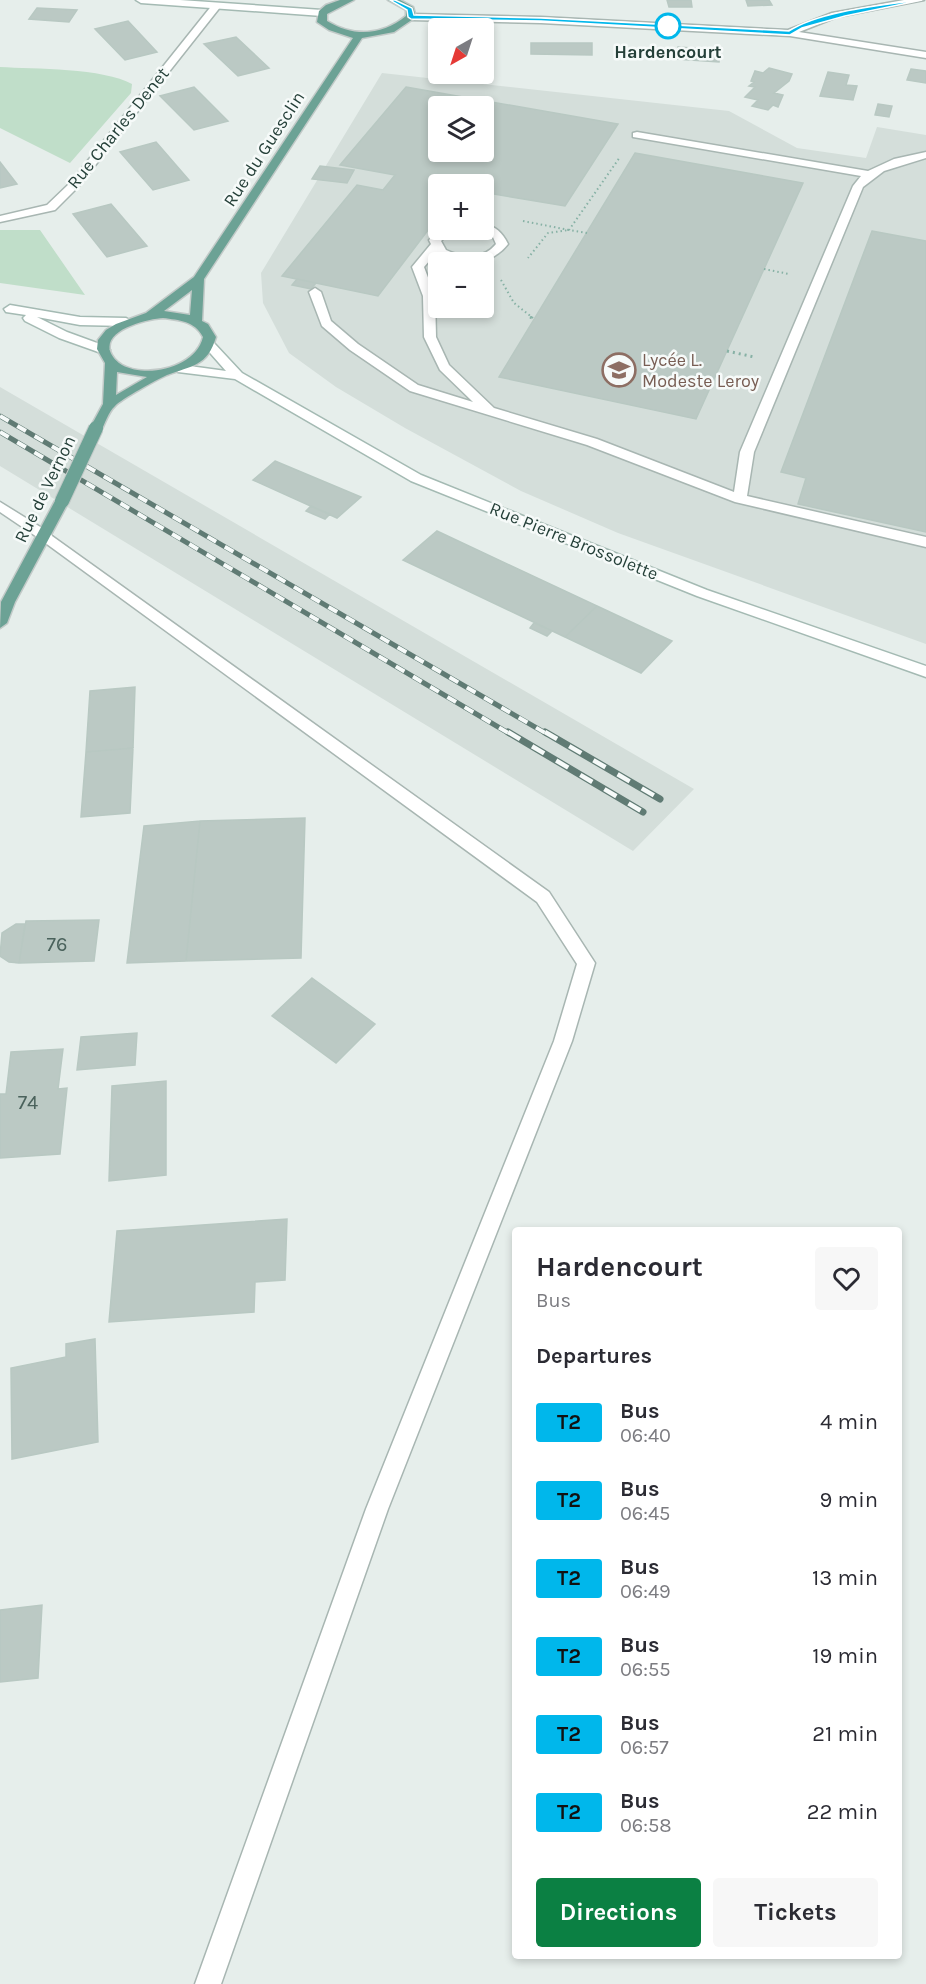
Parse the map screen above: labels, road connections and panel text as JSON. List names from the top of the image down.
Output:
{
  "streets": {
    "main road": ["Rue du Guesclin", "Rue de Vernon"],
    "street": ["Rue Charles Denet", "Rue Pierre Brossolette"]
  },
  "crossings": [
    ["Rue de Vernon", "Rue Pierre Brossolette"]
  ],
  "places": {
    "other": ["Hardencourt"],
    "school or university": ["Lycée L. Modeste Leroy"]
  },
  "lines": ["bus line T2"],
  "house_numbers": ["76", "74"],
  "north": "bottom left",
  "page": {
    "map_buttons": ["+", "−"],
    "heading": [
      ["Hardencourt", "Bus"],
      "Departures"
    ],
    "list": [
      {
        "mark": "T2",
        "name": "Bus",
        "note": "06:40",
        "value": "4 min"
      },
      {
        "mark": "T2",
        "name": "Bus",
        "note": "06:45",
        "value": "9 min"
      },
      {
        "mark": "T2",
        "name": "Bus",
        "note": "06:49",
        "value": "13 min"
      },
      {
        "mark": "T2",
        "name": "Bus",
        "note": "06:55",
        "value": "19 min"
      },
      {
        "mark": "T2",
        "name": "Bus",
        "note": "06:57",
        "value": "21 min"
      },
      {
        "mark": "T2",
        "name": "Bus",
        "note": "06:58",
        "value": "22 min"
      }
    ],
    "buttons": ["Directions", "Tickets"]
  }
}
